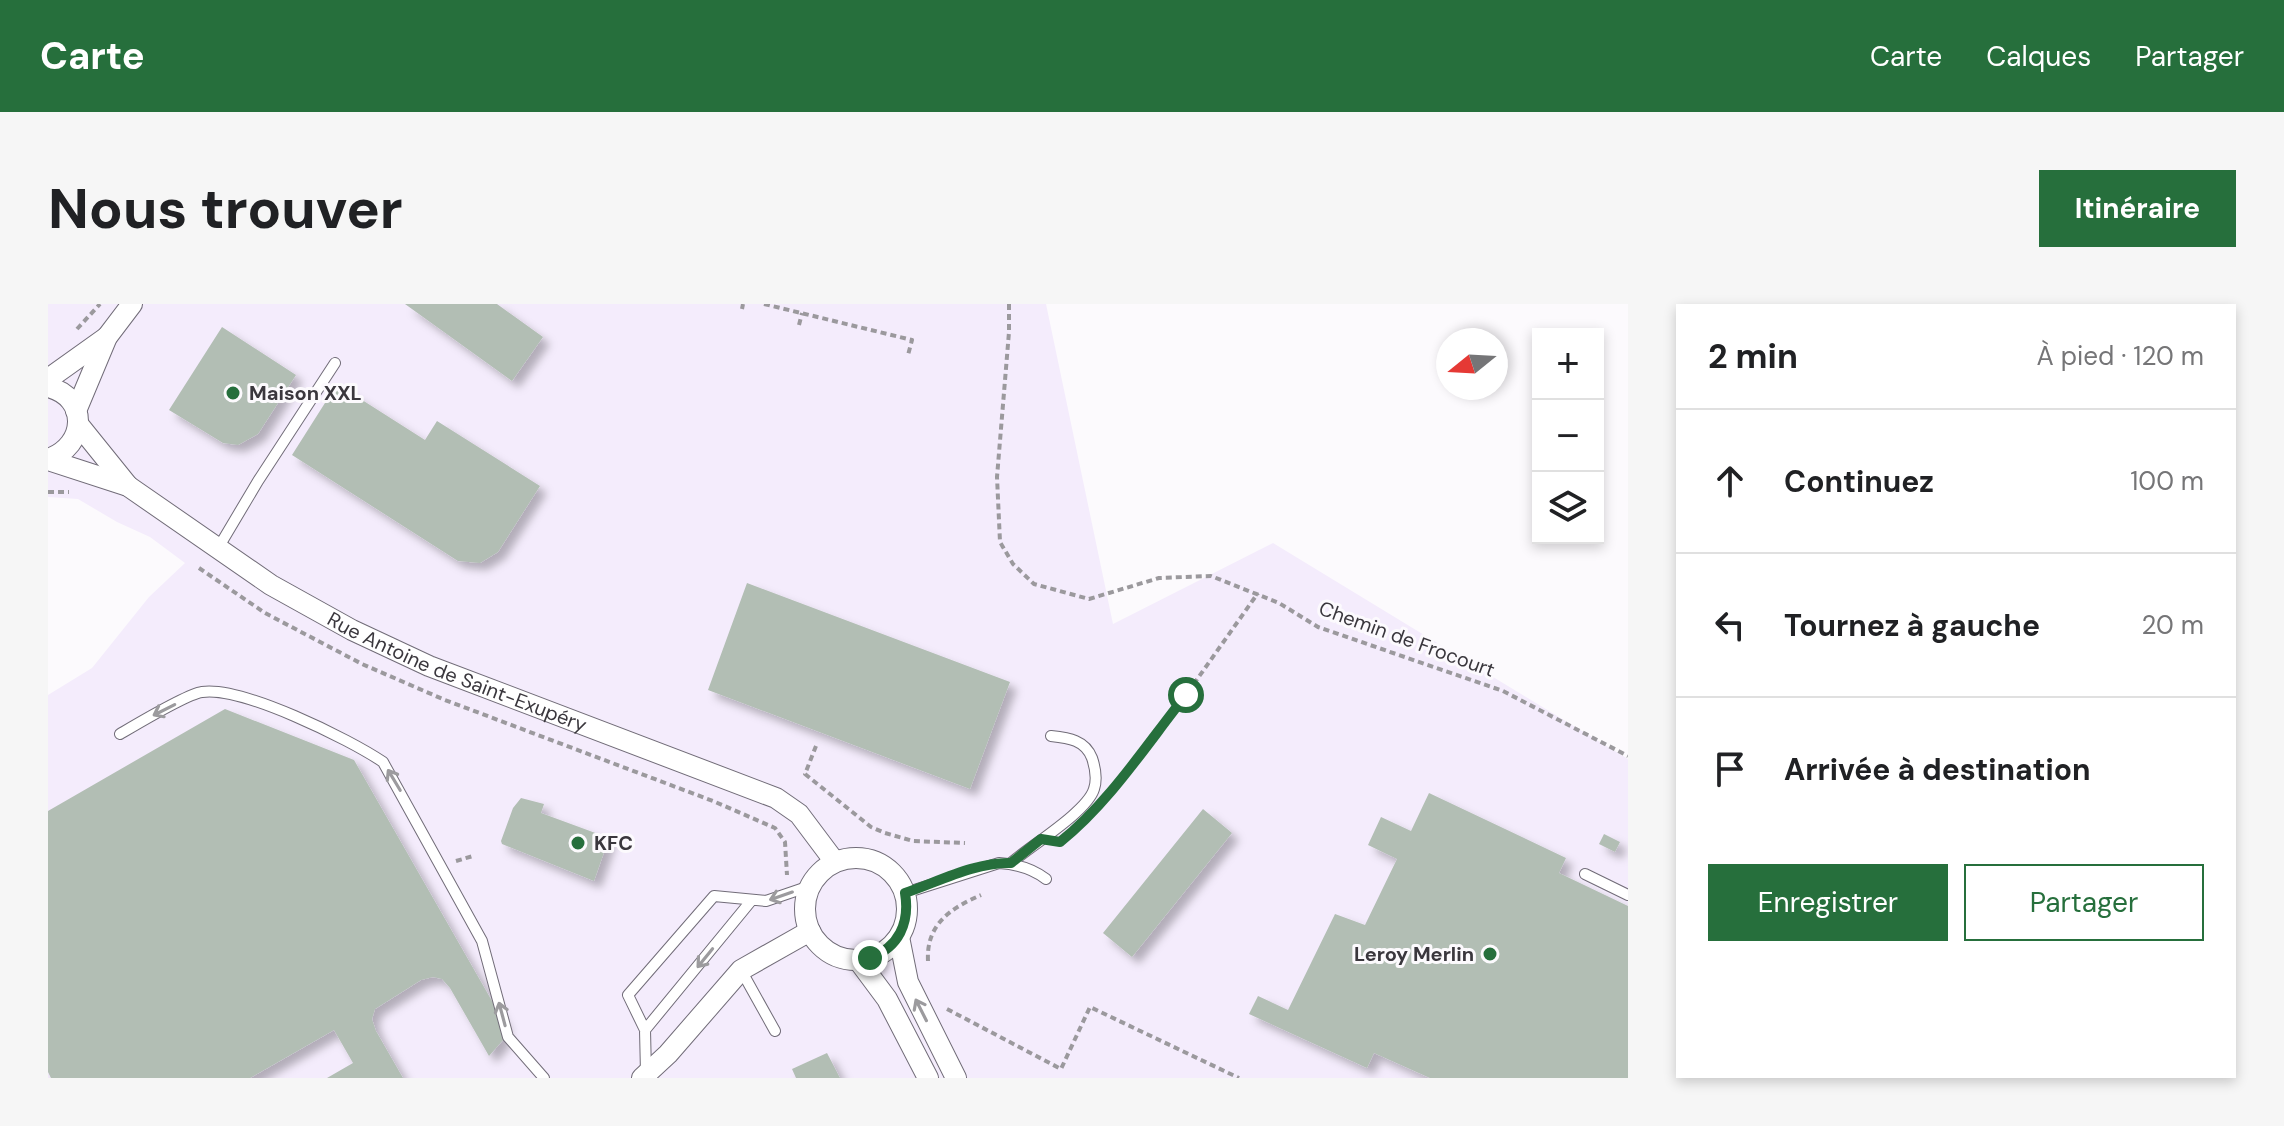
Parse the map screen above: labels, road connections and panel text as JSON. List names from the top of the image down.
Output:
{
  "streets": {
    "street": ["Rue Antoine de Saint-Exupéry"],
    "path": ["Chemin de Frocourt"]
  },
  "places": ["Maison XXL", "KFC", "Leroy Merlin"],
  "north": "left",
  "page": {
    "header": "Carte",
    "nav": ["Carte", "Calques", "Partager"],
    "buttons": [
      "Itinéraire",
      ["Enregistrer", "Partager"]
    ],
    "title": "Nous trouver",
    "heading": ["2 min", "À pied · 120 m"],
    "map_buttons": ["+", "−"],
    "list": [
      ["Continuez", "100 m"],
      ["Tournez à gauche", "20 m"],
      "Arrivée à destination"
    ]
  }
}
